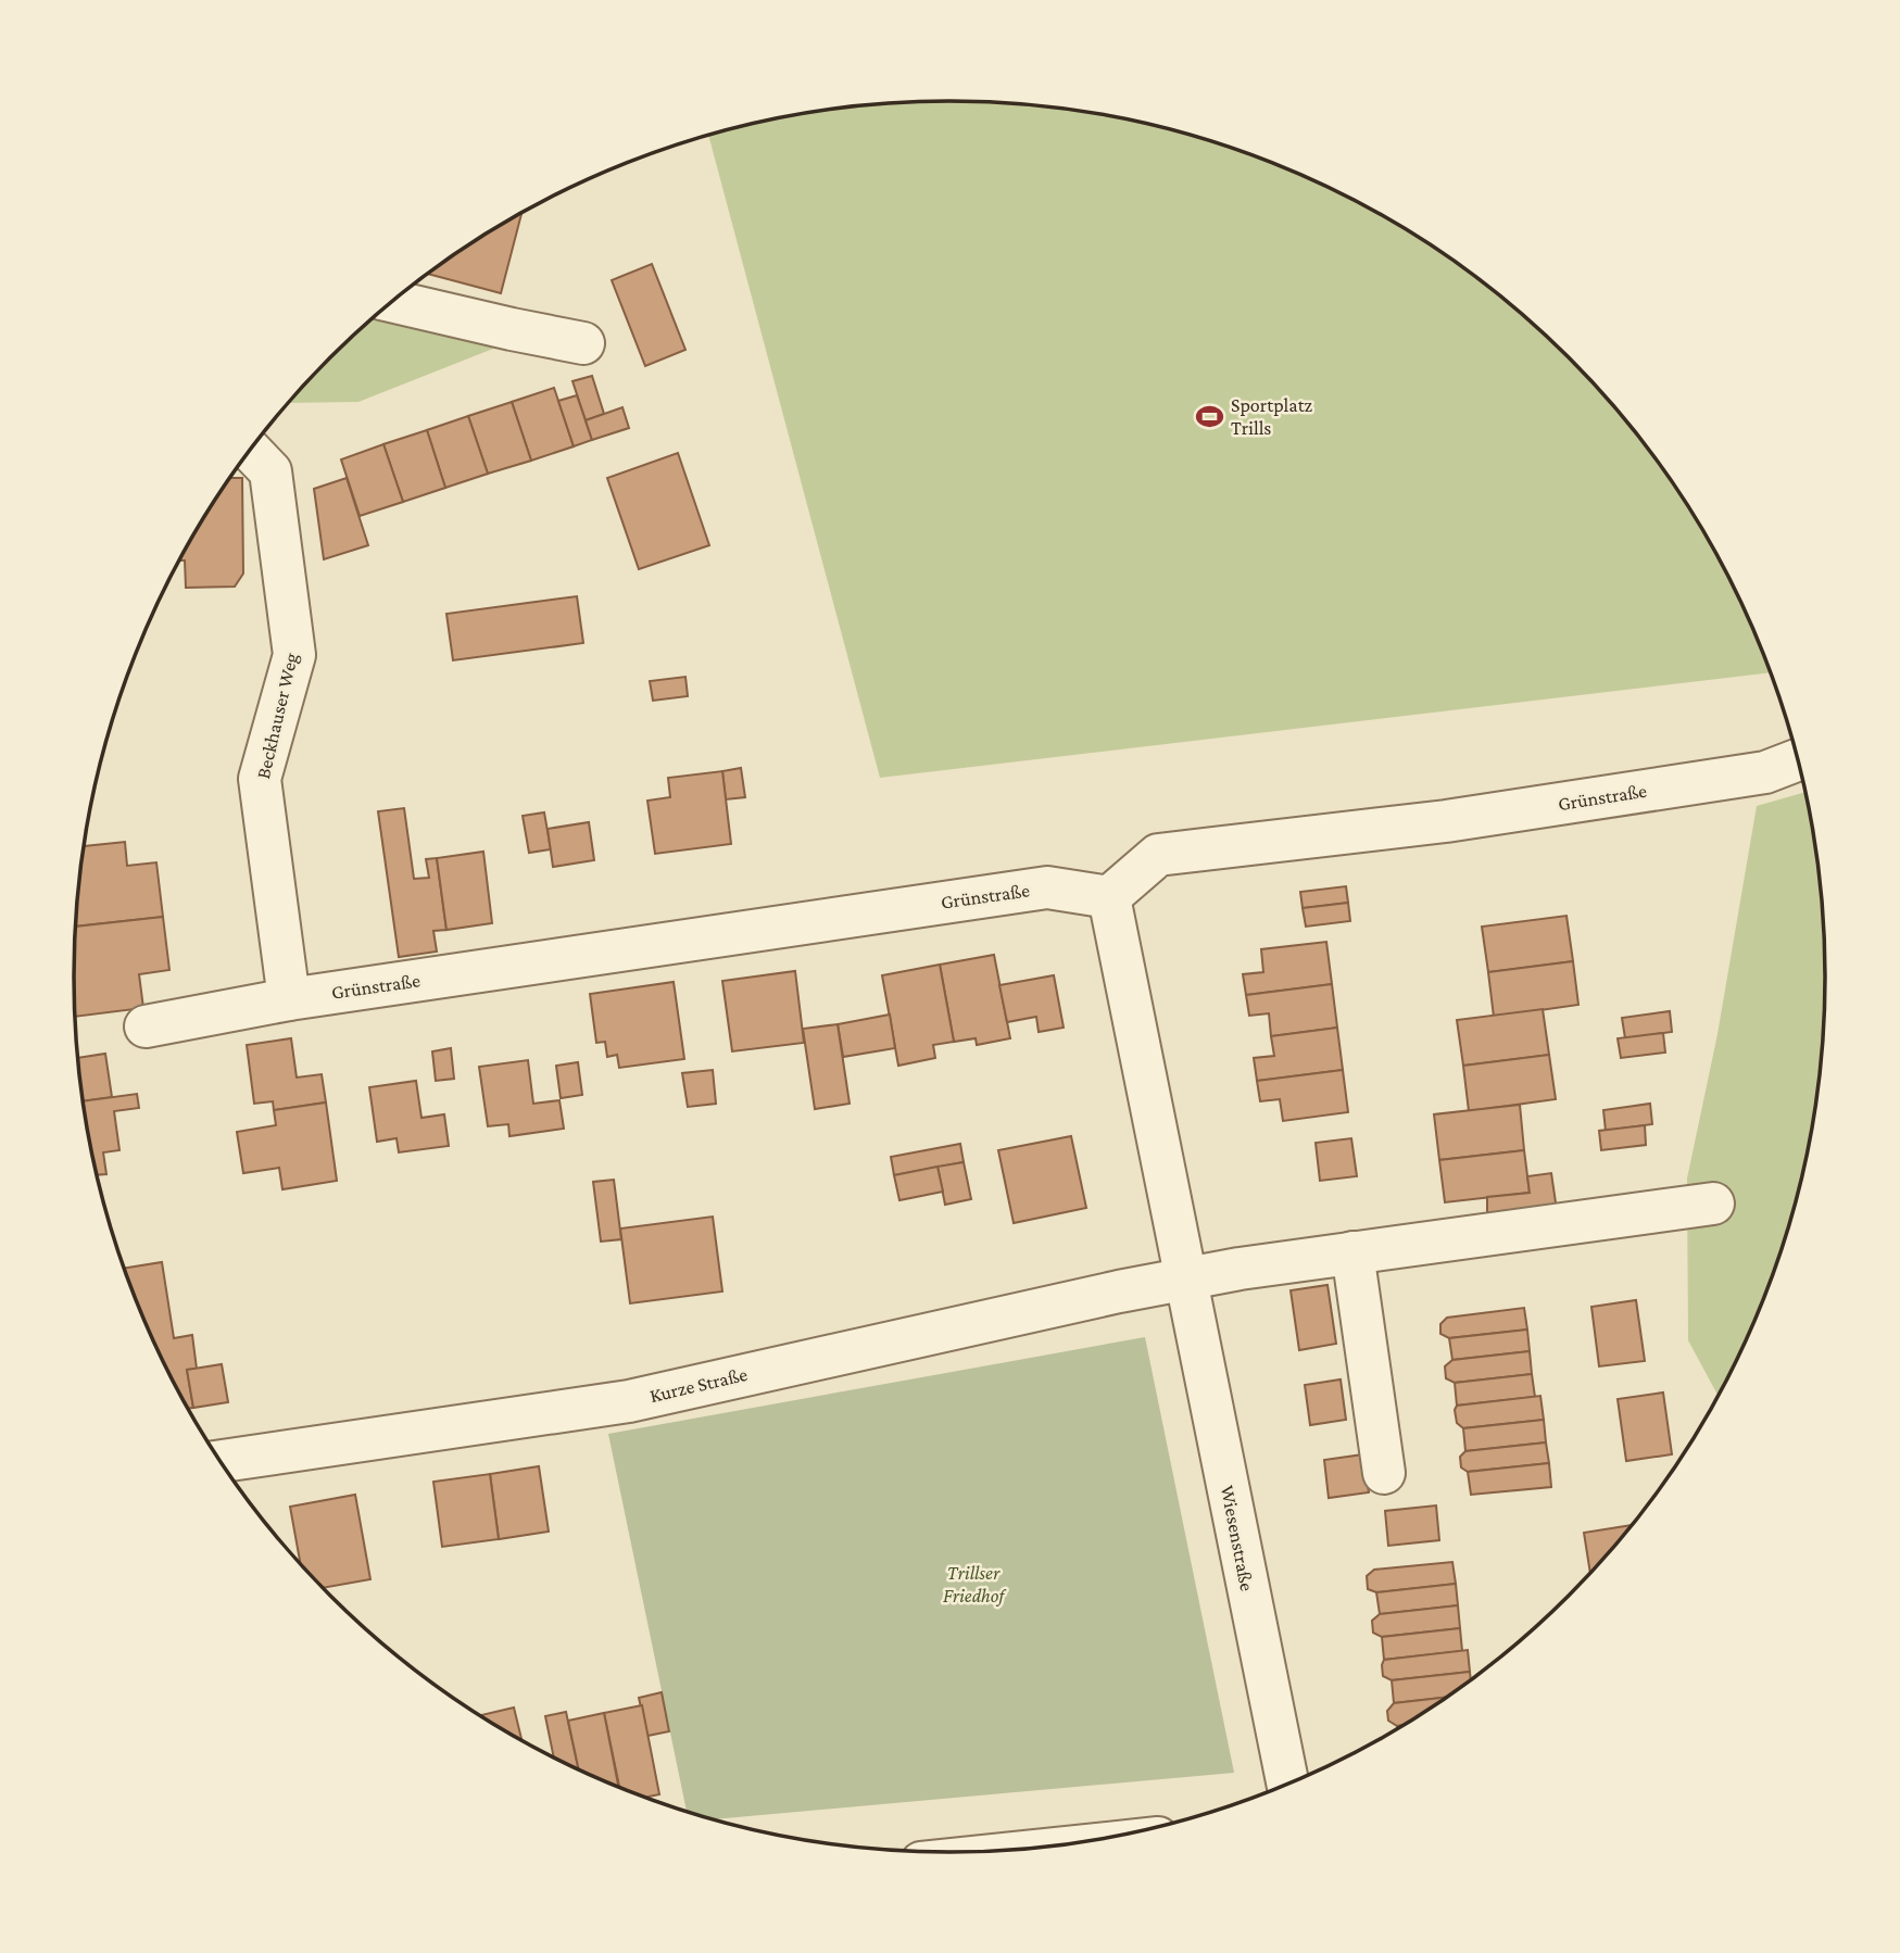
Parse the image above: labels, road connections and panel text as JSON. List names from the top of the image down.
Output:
{
  "streets": {
    "street": [
      "Beckhauser Weg",
      "Grünstraße",
      "Kurze Straße",
      "Wiesenstraße"
    ]
  },
  "crossings": [
    ["Beckhauser Weg", "Grünstraße"],
    ["Grünstraße", "Wiesenstraße"],
    ["Kurze Straße", "Wiesenstraße"]
  ],
  "parks": ["Trillser Friedhof"],
  "places": {
    "sports": ["Sportplatz Trills"]
  }
}
